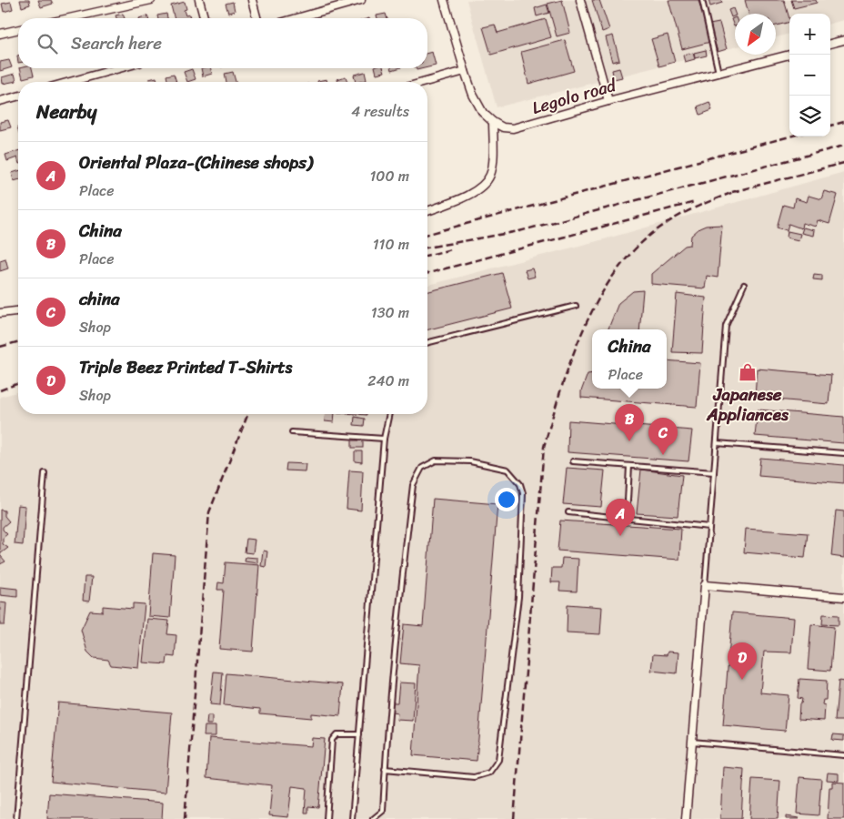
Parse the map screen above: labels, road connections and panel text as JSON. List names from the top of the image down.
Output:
{
  "streets": {
    "street": ["Legolo road"]
  },
  "places": {
    "shop": ["Japanese Appliances"]
  },
  "north": "bottom left",
  "page": {
    "map_buttons": ["+", "−"],
    "search": "Search here",
    "heading": ["Nearby", "4 results"],
    "list": [
      {
        "mark": "A",
        "name": "Oriental Plaza-(Chinese shops)",
        "note": "Place",
        "value": "100 m"
      },
      {
        "mark": "B",
        "name": "China",
        "note": "Place",
        "value": "110 m"
      },
      {
        "mark": "C",
        "name": "china",
        "note": "Shop",
        "value": "130 m"
      },
      {
        "mark": "D",
        "name": "Triple Beez Printed T-Shirts",
        "note": "Shop",
        "value": "240 m"
      }
    ],
    "popup": ["China", "Place"],
    "pins": [
      "B",
      "C",
      "A",
      "D"
    ]
  }
}
